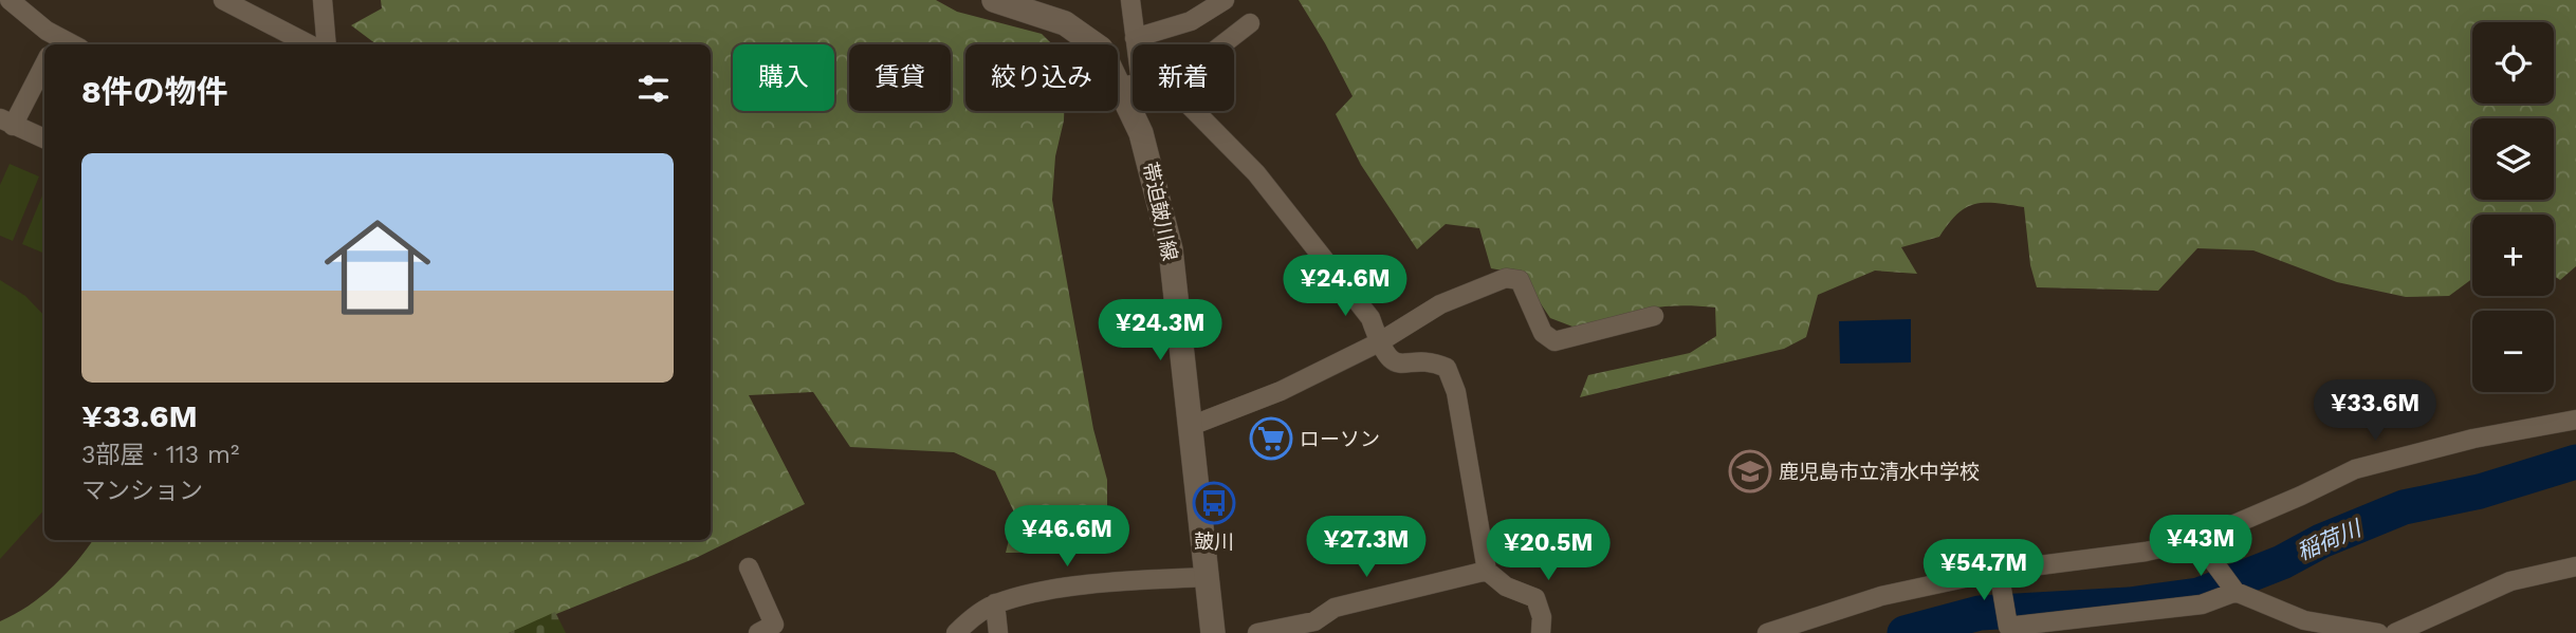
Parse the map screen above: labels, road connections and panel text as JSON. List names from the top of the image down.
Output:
{
  "streets": {
    "street": ["帯迫皷川線"]
  },
  "water": ["稲荷川"],
  "places": {
    "supermarket": ["ローソン"],
    "school or university": ["鹿児島市立清水中学校"],
    "bus stop": ["皷川"]
  },
  "page": {
    "map_buttons": ["+", "−"],
    "chip": [
      "購入",
      "賃貸",
      "絞り込み",
      "新着"
    ],
    "heading": "8件の物件",
    "list": [
      {
        "name": "¥33.6M",
        "note": "3部屋 · 113 m² · マンション"
      }
    ],
    "price": [
      "¥24.6M",
      "¥24.3M",
      "¥33.6M",
      "¥46.6M",
      "¥43M",
      "¥27.3M",
      "¥20.5M",
      "¥54.7M"
    ]
  }
}
